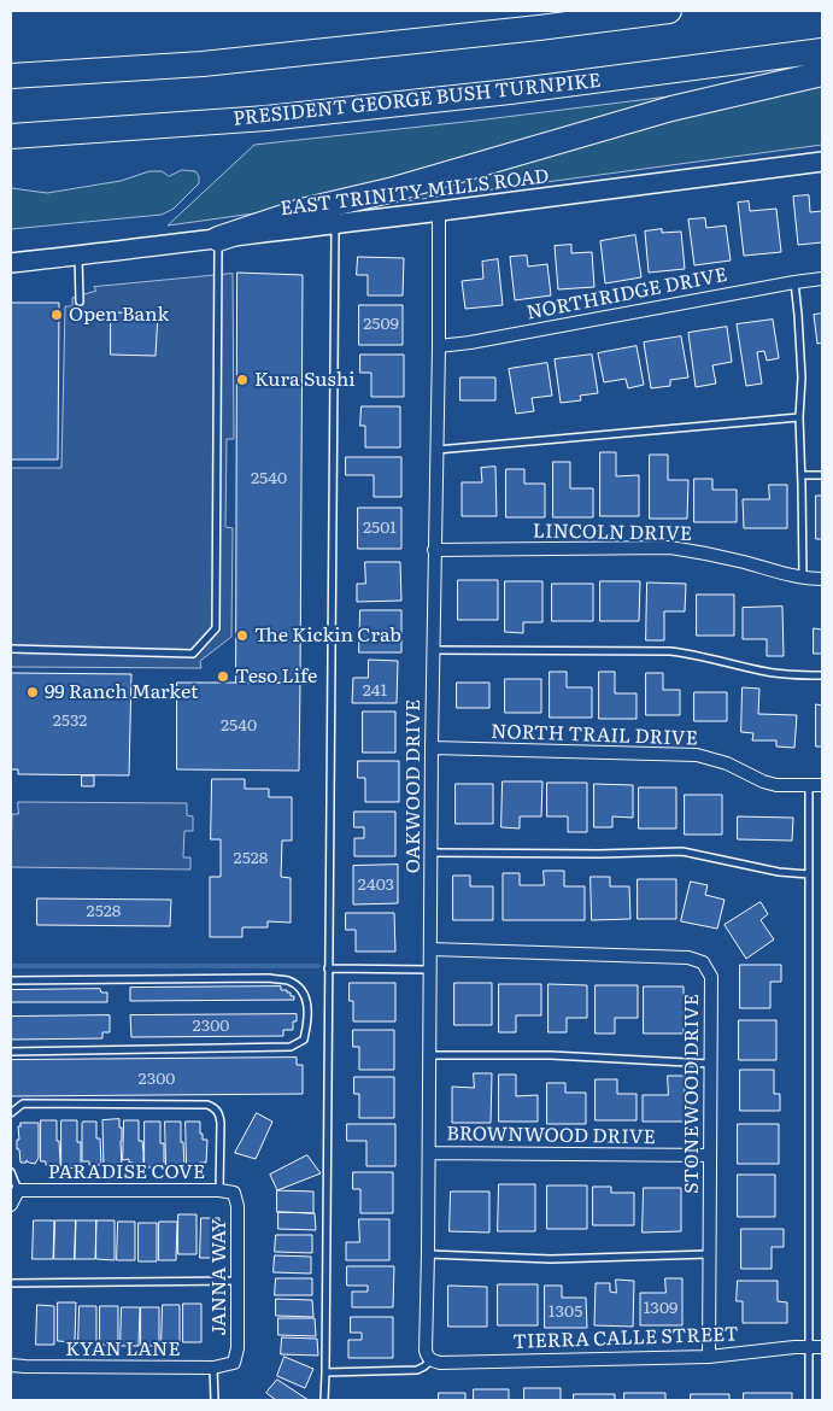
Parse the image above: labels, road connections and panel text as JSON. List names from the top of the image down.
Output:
{
  "streets": {
    "highway": ["PRESIDENT GEORGE BUSH TURNPIKE"],
    "main road": ["EAST TRINITY MILLS ROAD"],
    "street": [
      "NORTHRIDGE DRIVE",
      "LINCOLN DRIVE",
      "NORTH TRAIL DRIVE",
      "OAKWOOD DRIVE",
      "STONEWOOD DRIVE",
      "BROWNWOOD DRIVE",
      "PARADISE COVE",
      "JANNA WAY",
      "TIERRA CALLE STREET",
      "KYAN LANE"
    ]
  },
  "crossings": [
    ["EAST TRINITY MILLS ROAD", "OAKWOOD DRIVE"],
    ["NORTHRIDGE DRIVE", "OAKWOOD DRIVE"],
    ["LINCOLN DRIVE", "OAKWOOD DRIVE"],
    ["NORTH TRAIL DRIVE", "OAKWOOD DRIVE"],
    ["OAKWOOD DRIVE", "STONEWOOD DRIVE"],
    ["OAKWOOD DRIVE", "BROWNWOOD DRIVE"],
    ["OAKWOOD DRIVE", "TIERRA CALLE STREET"],
    ["STONEWOOD DRIVE", "BROWNWOOD DRIVE"],
    ["STONEWOOD DRIVE", "TIERRA CALLE STREET"],
    ["PARADISE COVE", "JANNA WAY"],
    ["JANNA WAY", "KYAN LANE"]
  ],
  "places": [
    "Open Bank",
    "Kura Sushi",
    "The Kickin Crab",
    "Teso Life",
    "99 Ranch Market"
  ],
  "house_numbers": [
    "2509",
    "2540",
    "2501",
    "241",
    "2532",
    "2540",
    "2528",
    "2403",
    "2528",
    "2300",
    "2300",
    "1309",
    "1305"
  ]
}
